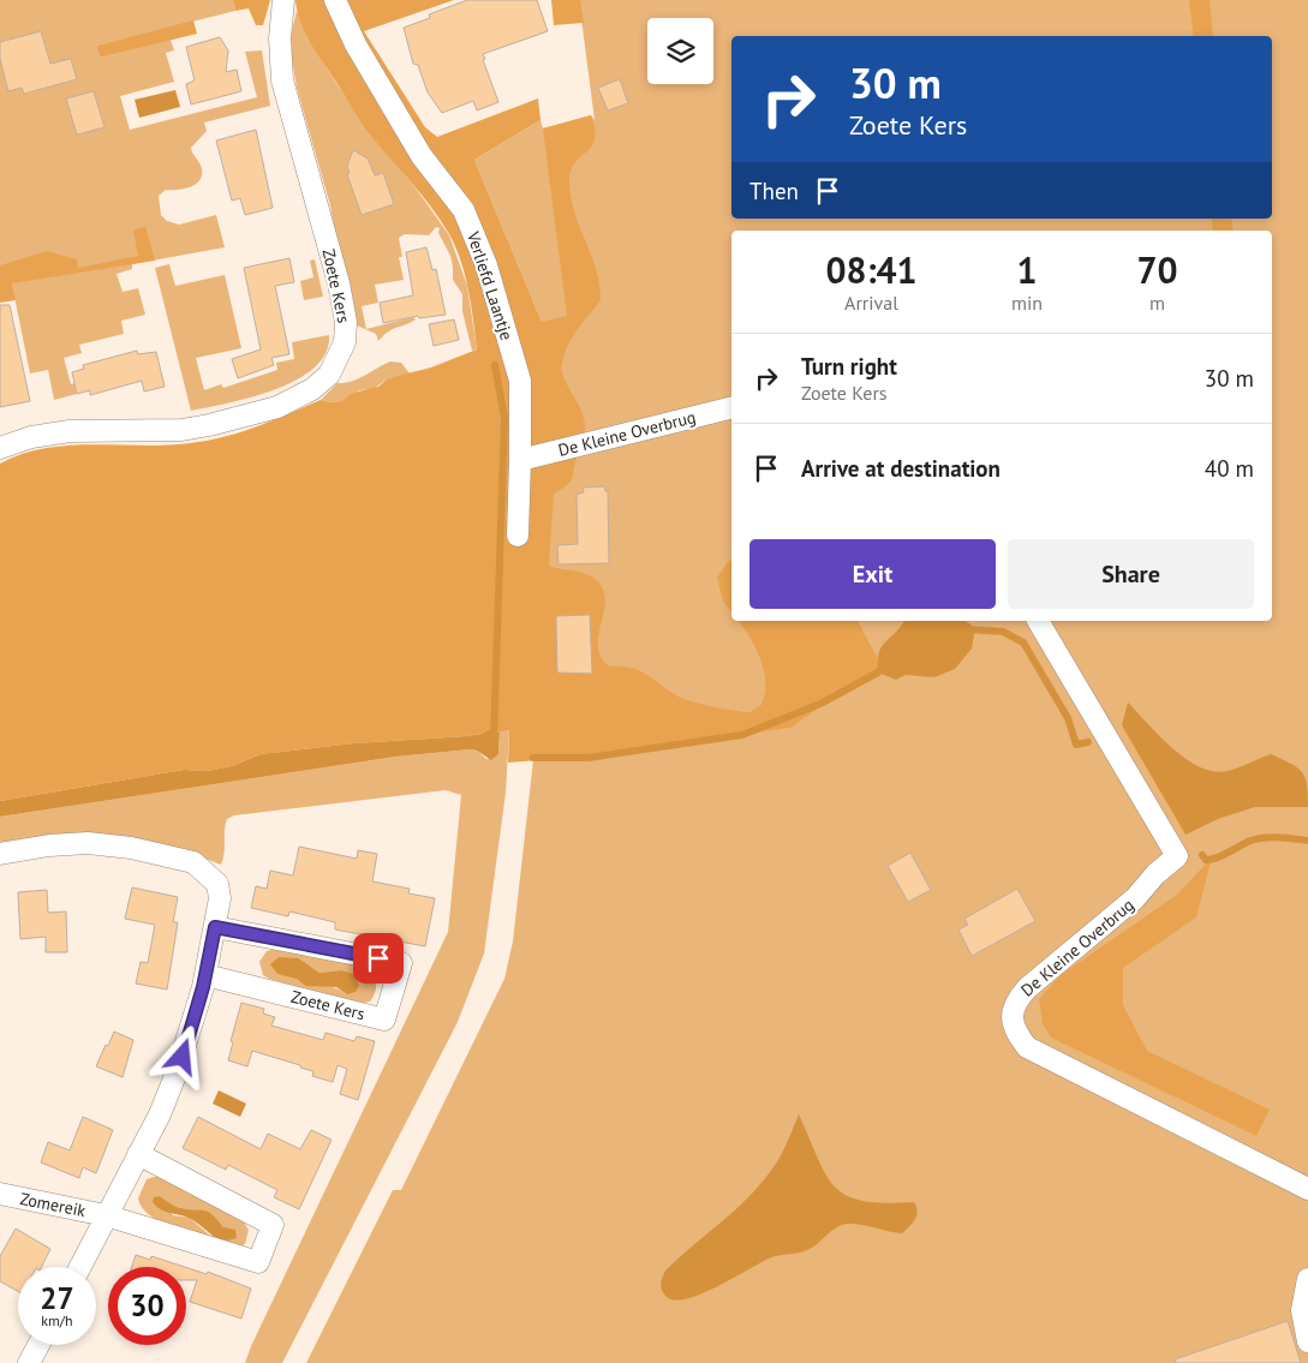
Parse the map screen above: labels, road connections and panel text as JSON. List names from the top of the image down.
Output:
{
  "streets": {
    "street": [
      "Zoete Kers",
      "Verliefd Laantje",
      "De Kleine Overbrug",
      "Zomereik"
    ]
  },
  "crossings": [
    ["Verliefd Laantje", "De Kleine Overbrug"]
  ],
  "page": {
    "turn": ["30 m", "Zoete Kers"],
    "then": "Then",
    "eta": [
      "08:41",
      "Arrival",
      "1",
      "min",
      "70",
      "m"
    ],
    "list": [
      {
        "name": "Turn right",
        "note": "Zoete Kers",
        "value": "30 m"
      },
      {
        "name": "Arrive at destination",
        "value": "40 m"
      }
    ],
    "buttons": ["Exit", "Share"],
    "speed": "27 km/h",
    "limit": "30"
  }
}
